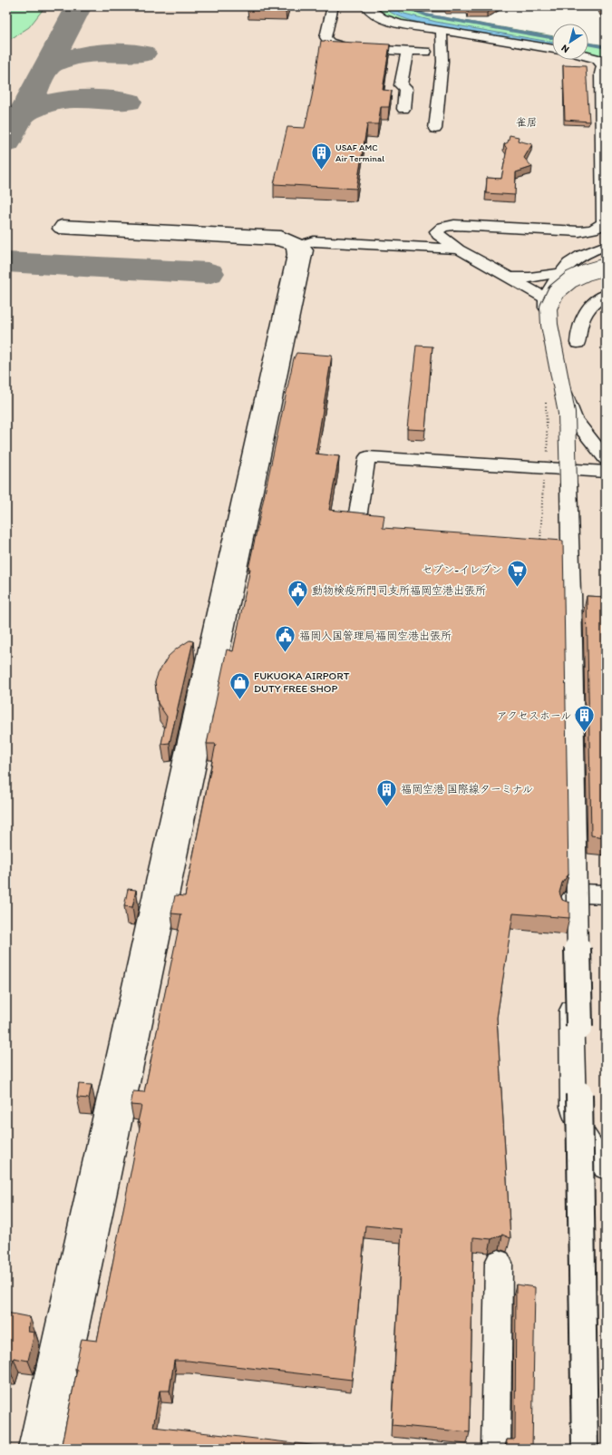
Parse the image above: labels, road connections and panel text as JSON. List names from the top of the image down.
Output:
{
  "districts": ["雀居"],
  "places": {
    "building": ["USAF AMC Air Terminal", "アクセスホール", "福岡空港 国際線ターミナル"],
    "supermarket": ["セブン-イレブン"],
    "public building": ["動物検疫所門司支所福岡空港出張所", "福岡入国管理局福岡空港出張所"],
    "shop": ["FUKUOKA AIRPORT DUTY FREE SHOP"]
  },
  "north": "bottom left"
}
